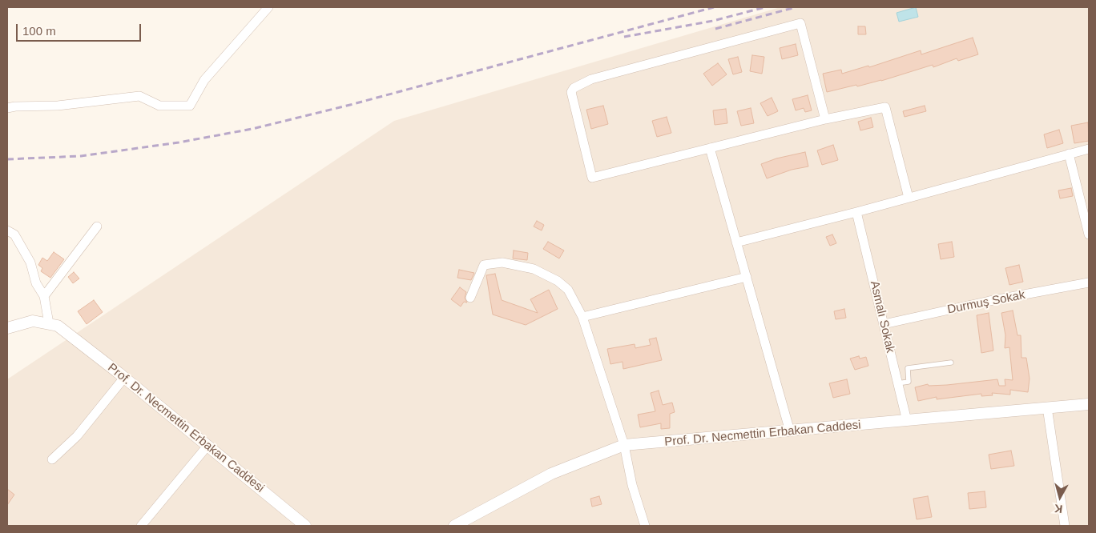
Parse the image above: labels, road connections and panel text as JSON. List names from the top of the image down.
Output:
{
  "streets": {
    "street": ["Durmuş Sokak", "Asmalı Sokak", "Prof. Dr. Necmettin Erbakan Caddesi"]
  },
  "crossings": [
    ["Durmuş Sokak", "Asmalı Sokak"],
    ["Asmalı Sokak", "Prof. Dr. Necmettin Erbakan Caddesi"]
  ],
  "scale_bar": "100 m",
  "north": "bottom"
}
